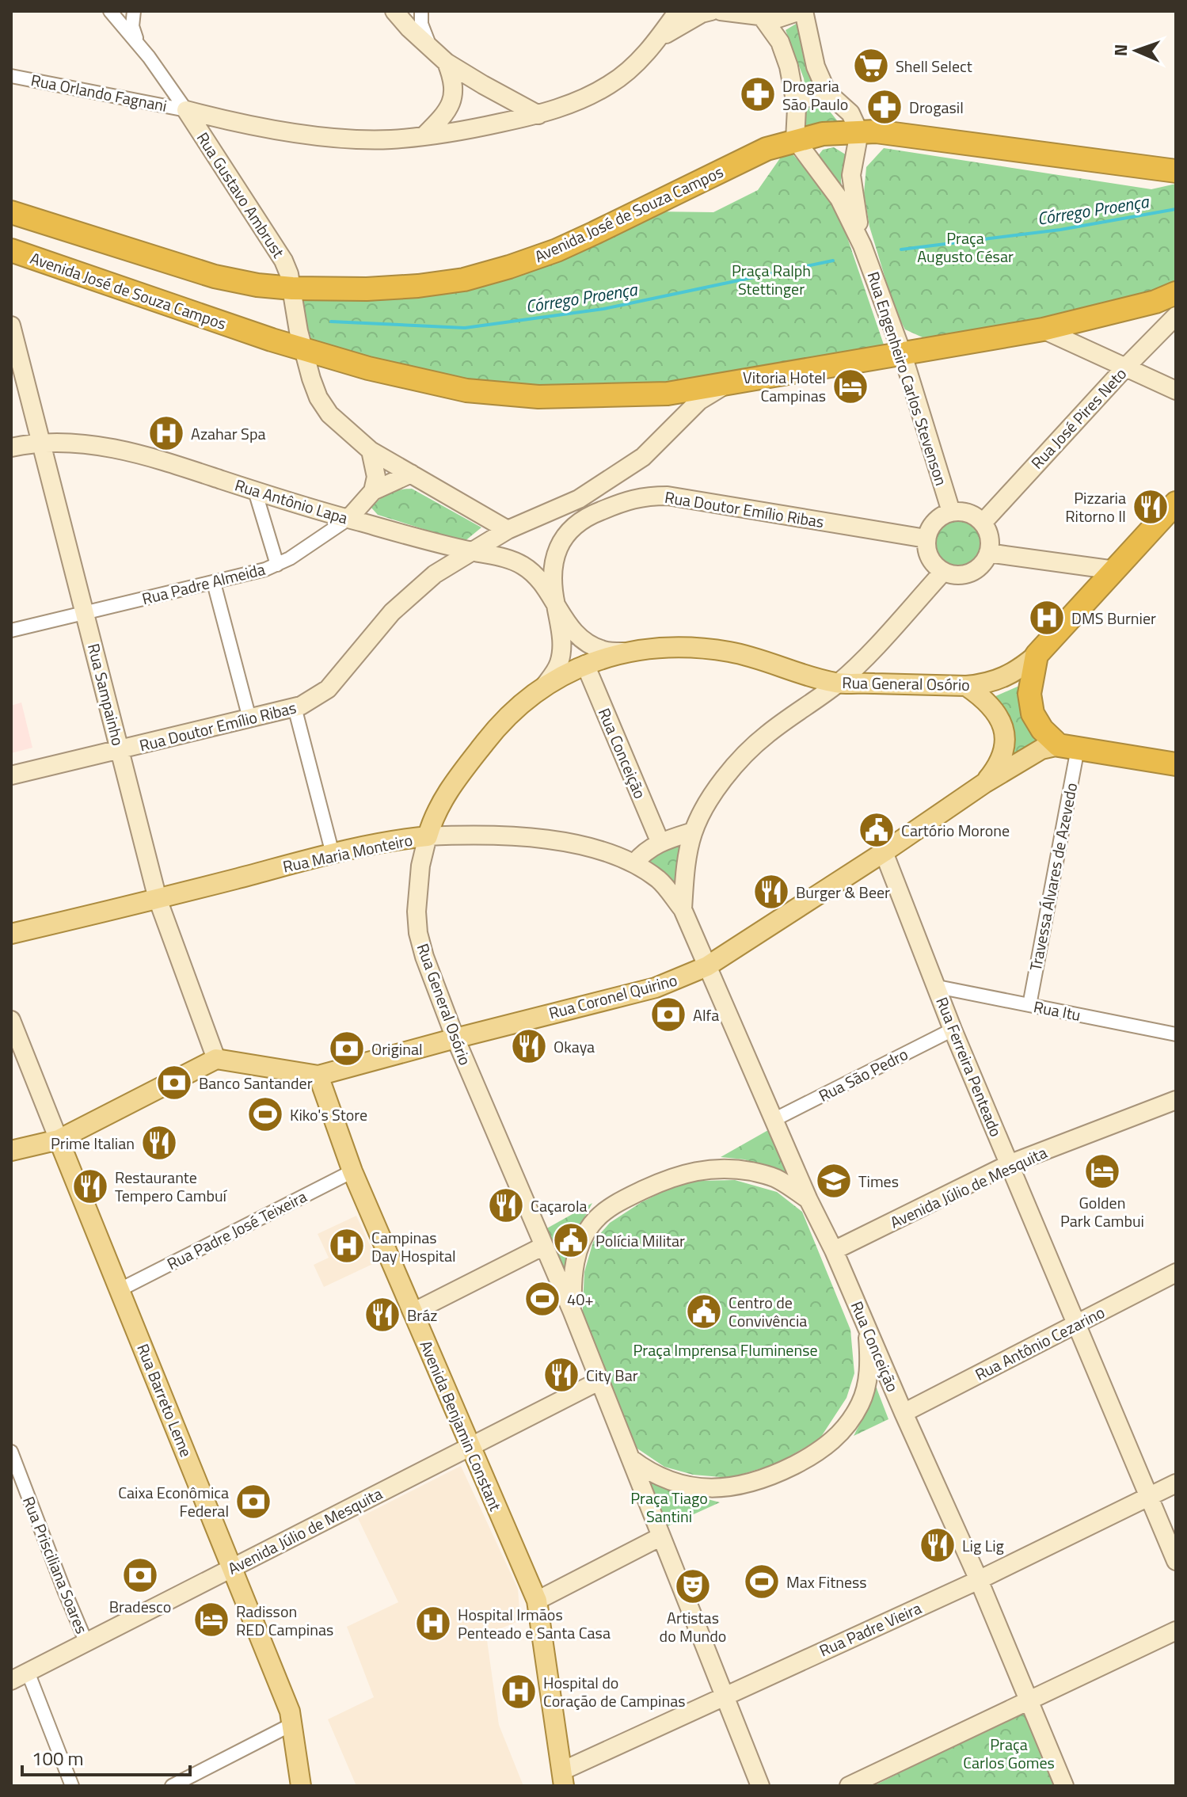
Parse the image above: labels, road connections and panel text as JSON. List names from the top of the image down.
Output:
{
  "streets": {
    "highway": ["Avenida José de Souza Campos", "Rua Coronel Quirino"],
    "main road": [
      "Rua Gustavo Ambrust",
      "Rua Engenheiro Carlos Stevenson",
      "Rua José Pires Neto",
      "Rua Antônio Lapa",
      "Rua Doutor Emílio Ribas",
      "Rua Padre Almeida",
      "Rua General Osório",
      "Rua Sampainho",
      "Rua Conceição",
      "Rua Maria Monteiro",
      "Rua Ferreira Penteado",
      "Avenida Júlio de Mesquita",
      "Rua Antônio Cezarino",
      "Rua Barreto Leme",
      "Avenida Benjamin Constant",
      "Rua Padre Vieira"
    ],
    "street": [
      "Rua Orlando Fagnani",
      "Travessa Álvares de Azevedo",
      "Rua Itu",
      "Rua São Pedro",
      "Rua Padre José Teixeira",
      "Rua Prisciliana Soares"
    ]
  },
  "crossings": [
    ["Rua Orlando Fagnani", "Rua Gustavo Ambrust"],
    ["Rua Gustavo Ambrust", "Avenida José de Souza Campos"],
    ["Rua Gustavo Ambrust", "Rua Doutor Emílio Ribas"],
    ["Avenida José de Souza Campos", "Rua Engenheiro Carlos Stevenson"],
    ["Avenida José de Souza Campos", "Rua Doutor Emílio Ribas"],
    ["Rua Engenheiro Carlos Stevenson", "Rua José Pires Neto"],
    ["Rua Engenheiro Carlos Stevenson", "Rua Doutor Emílio Ribas"],
    ["Rua José Pires Neto", "Rua Doutor Emílio Ribas"],
    ["Rua Antônio Lapa", "Rua Doutor Emílio Ribas"],
    ["Rua Antônio Lapa", "Rua Padre Almeida"],
    ["Rua Antônio Lapa", "Rua Sampainho"],
    ["Rua Doutor Emílio Ribas", "Rua Sampainho"],
    ["Rua Padre Almeida", "Rua Sampainho"],
    ["Rua General Osório", "Rua Conceição"],
    ["Rua General Osório", "Rua Maria Monteiro"],
    ["Rua General Osório", "Rua Coronel Quirino"],
    ["Rua General Osório", "Avenida Júlio de Mesquita"],
    ["Rua General Osório", "Rua Padre Vieira"],
    ["Rua Sampainho", "Rua Maria Monteiro"],
    ["Rua Sampainho", "Rua Coronel Quirino"],
    ["Rua Conceição", "Rua Maria Monteiro"],
    ["Rua Conceição", "Rua Coronel Quirino"],
    ["Rua Conceição", "Rua São Pedro"],
    ["Rua Conceição", "Avenida Júlio de Mesquita"],
    ["Rua Conceição", "Rua Antônio Cezarino"],
    ["Rua Conceição", "Rua Padre Vieira"],
    ["Travessa Álvares de Azevedo", "Rua Coronel Quirino"],
    ["Travessa Álvares de Azevedo", "Rua Itu"],
    ["Rua Coronel Quirino", "Rua Ferreira Penteado"],
    ["Rua Coronel Quirino", "Avenida Benjamin Constant"],
    ["Rua Itu", "Rua Ferreira Penteado"],
    ["Rua Ferreira Penteado", "Rua São Pedro"],
    ["Rua Ferreira Penteado", "Avenida Júlio de Mesquita"],
    ["Rua Ferreira Penteado", "Rua Antônio Cezarino"],
    ["Rua Ferreira Penteado", "Rua Padre Vieira"],
    ["Avenida Júlio de Mesquita", "Rua Barreto Leme"],
    ["Avenida Júlio de Mesquita", "Avenida Benjamin Constant"],
    ["Avenida Júlio de Mesquita", "Rua Prisciliana Soares"],
    ["Rua Padre José Teixeira", "Rua Barreto Leme"],
    ["Rua Padre José Teixeira", "Avenida Benjamin Constant"],
    ["Avenida Benjamin Constant", "Rua Padre Vieira"]
  ],
  "water": ["Córrego Proença"],
  "parks": [
    "Praça Augusto César",
    "Praça Ralph Stettinger",
    "Praça Imprensa Fluminense",
    "Praça Tiago Santini",
    "Praça Carlos Gomes"
  ],
  "places": {
    "supermarket": ["Shell Select"],
    "pharmacy": ["Drogaria São Paulo", "Drogasil"],
    "hotel": ["Vitoria Hotel Campinas", "Golden Park Cambui", "Radisson RED Campinas"],
    "hospital": [
      "Azahar Spa",
      "DMS Burnier",
      "Campinas Day Hospital",
      "Hospital Irmãos Penteado e Santa Casa",
      "Hospital do Coração de Campinas"
    ],
    "restaurant": [
      "Pizzaria Ritorno II",
      "Burger & Beer",
      "Okaya",
      "Prime Italian",
      "Restaurante Tempero Cambuí",
      "Caçarola",
      "Bráz",
      "City Bar",
      "Lig Lig"
    ],
    "public building": ["Cartório Morone", "Polícia Militar", "Centro de Convivência"],
    "bank": [
      "Alfa",
      "Original",
      "Banco Santander",
      "Caixa Econômica Federal",
      "Bradesco"
    ],
    "sports": ["Kiko's Store", "40+", "Max Fitness"],
    "school or university": ["Times"],
    "theatre": ["Artistas do Mundo"]
  },
  "scale_bar": "100 m",
  "north": "left"
}
